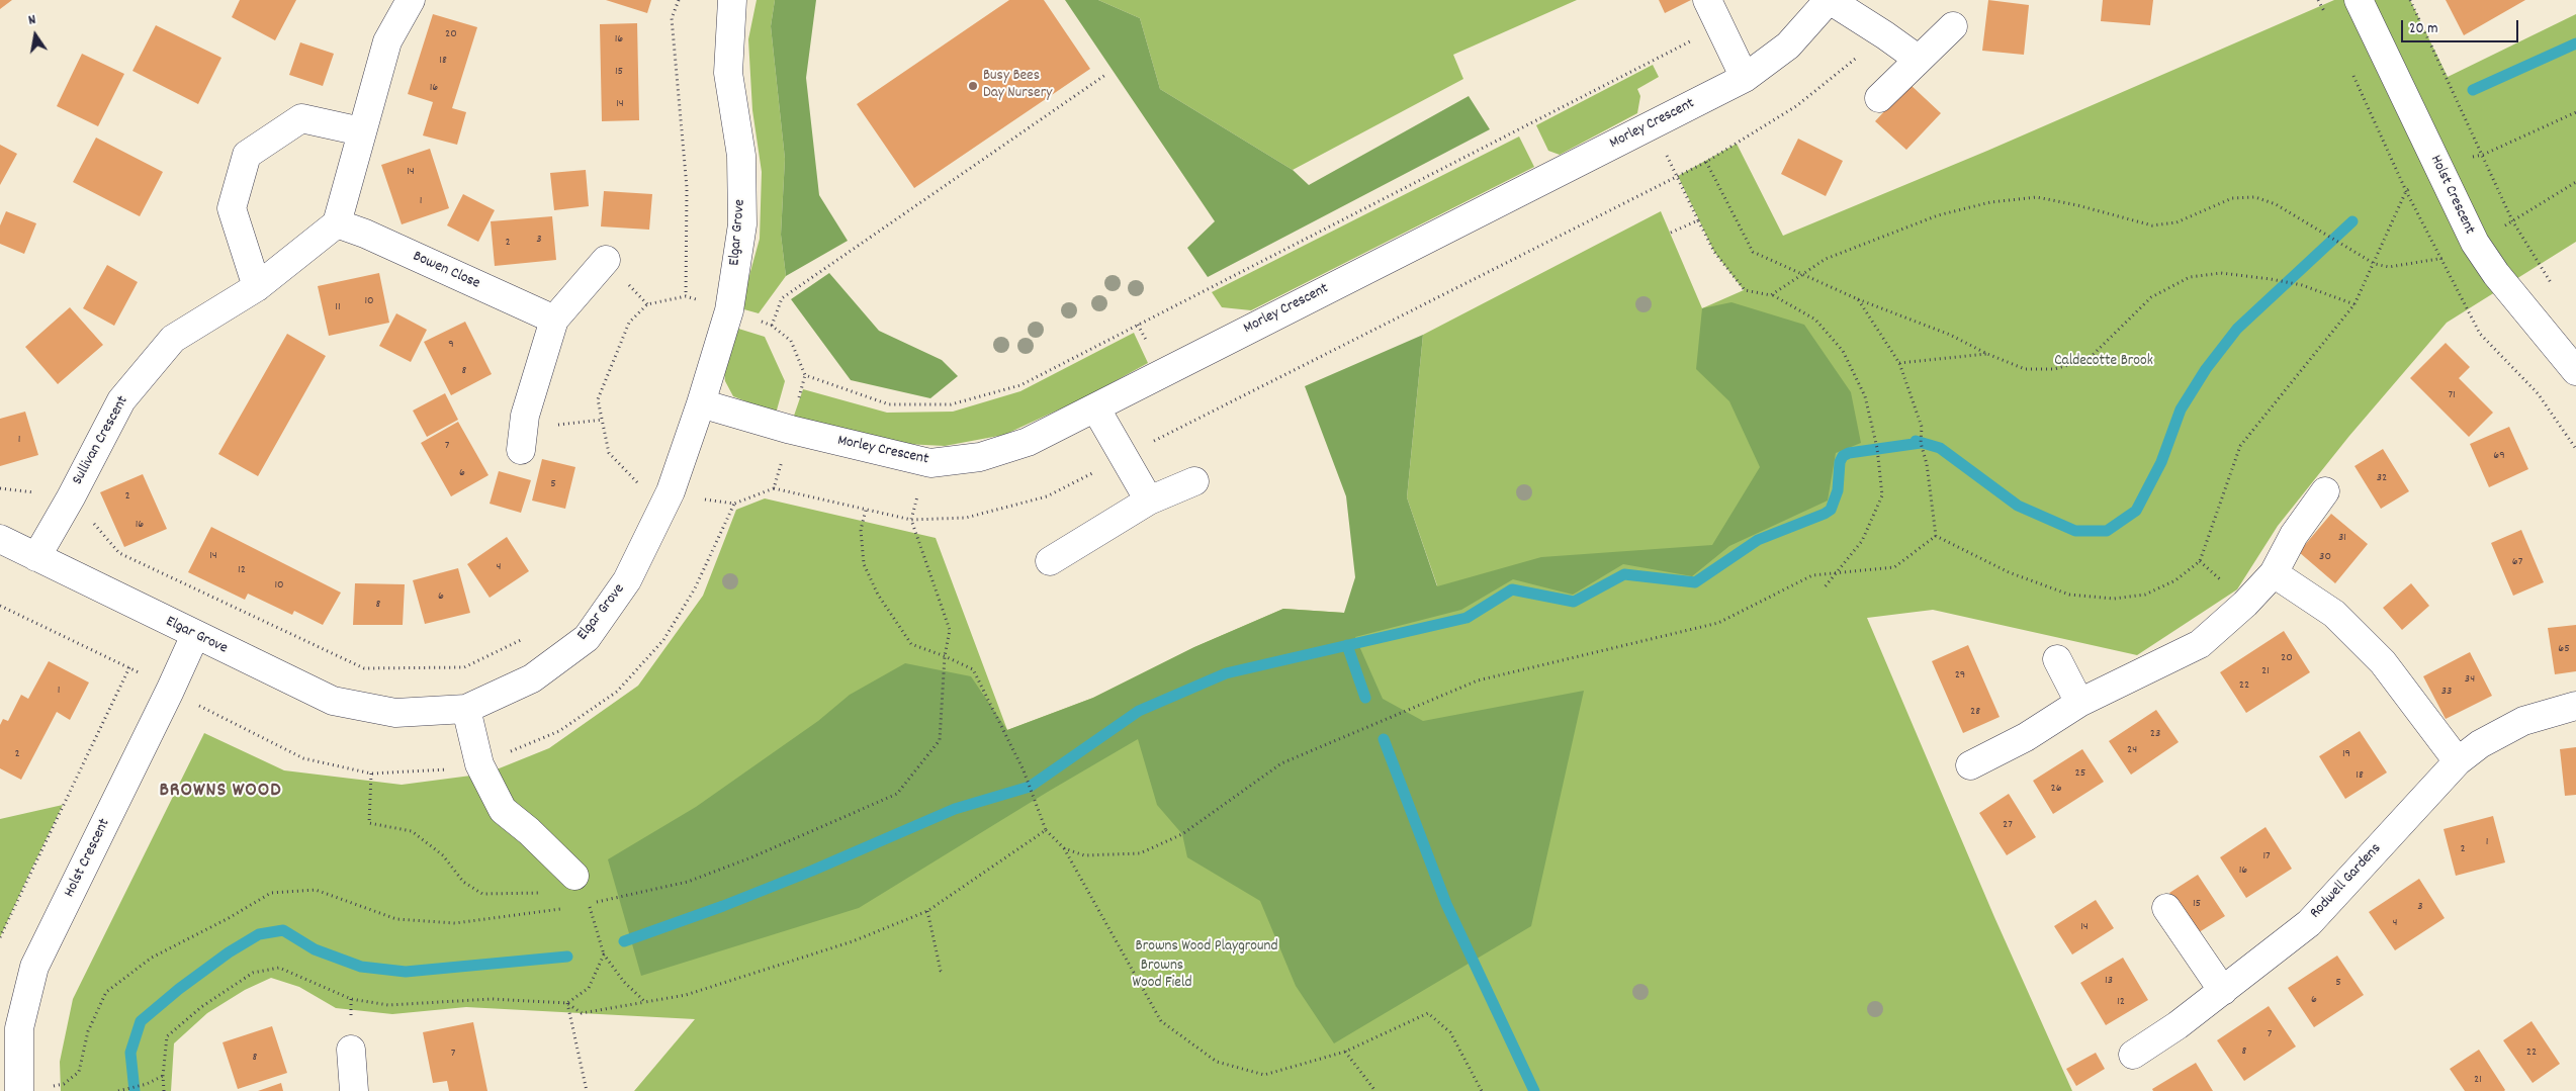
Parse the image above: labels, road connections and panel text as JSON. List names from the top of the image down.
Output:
{
  "streets": {
    "street": [
      "Morley Crescent",
      "Holst Crescent",
      "Elgar Grove",
      "Bowen Close",
      "Sullivan Crescent",
      "Rodwell Gardens"
    ]
  },
  "crossings": [
    ["Morley Crescent", "Elgar Grove"],
    ["Holst Crescent", "Elgar Grove"],
    ["Elgar Grove", "Sullivan Crescent"],
    ["Bowen Close", "Sullivan Crescent"]
  ],
  "districts": ["BROWNS WOOD"],
  "parks": ["Caldecotte Brook", "Browns Wood Playground", "Browns Wood Field"],
  "places": ["Busy Bees Day Nursery"],
  "house_numbers": [
    "20",
    "16",
    "18",
    "15",
    "16",
    "14",
    "14",
    "1",
    "3",
    "2",
    "10",
    "11",
    "9",
    "8",
    "71",
    "1",
    "7",
    "69",
    "6",
    "32",
    "5",
    "2",
    "16",
    "31",
    "14",
    "30",
    "67",
    "4",
    "12",
    "10",
    "6",
    "8",
    "65",
    "20",
    "21",
    "29",
    "34",
    "22",
    "1",
    "33",
    "28",
    "23",
    "24",
    "2",
    "19",
    "25",
    "18",
    "26",
    "27",
    "1",
    "2",
    "17",
    "16",
    "15",
    "3",
    "4",
    "14",
    "13",
    "5",
    "6",
    "12",
    "7",
    "8",
    "22",
    "7",
    "8",
    "21"
  ],
  "scale_bar": "20 m",
  "north": "top"
}
